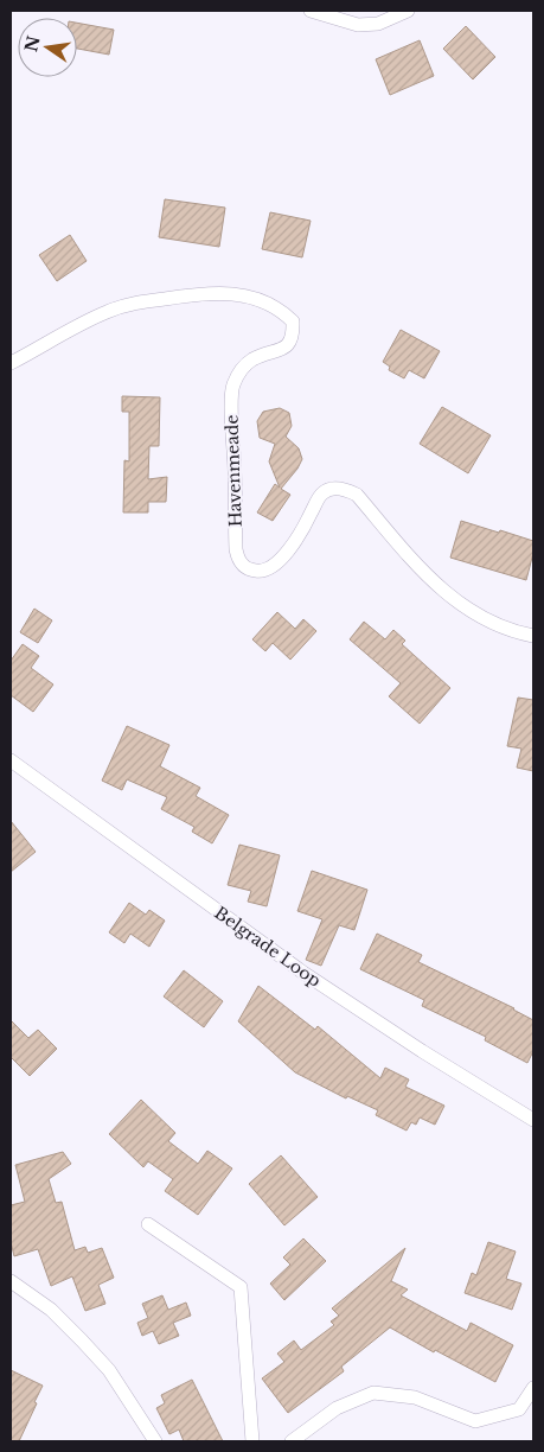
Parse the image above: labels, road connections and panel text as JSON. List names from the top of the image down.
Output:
{
  "streets": {
    "street": ["Havenmeade", "Belgrade Loop"]
  },
  "north": "left"
}
